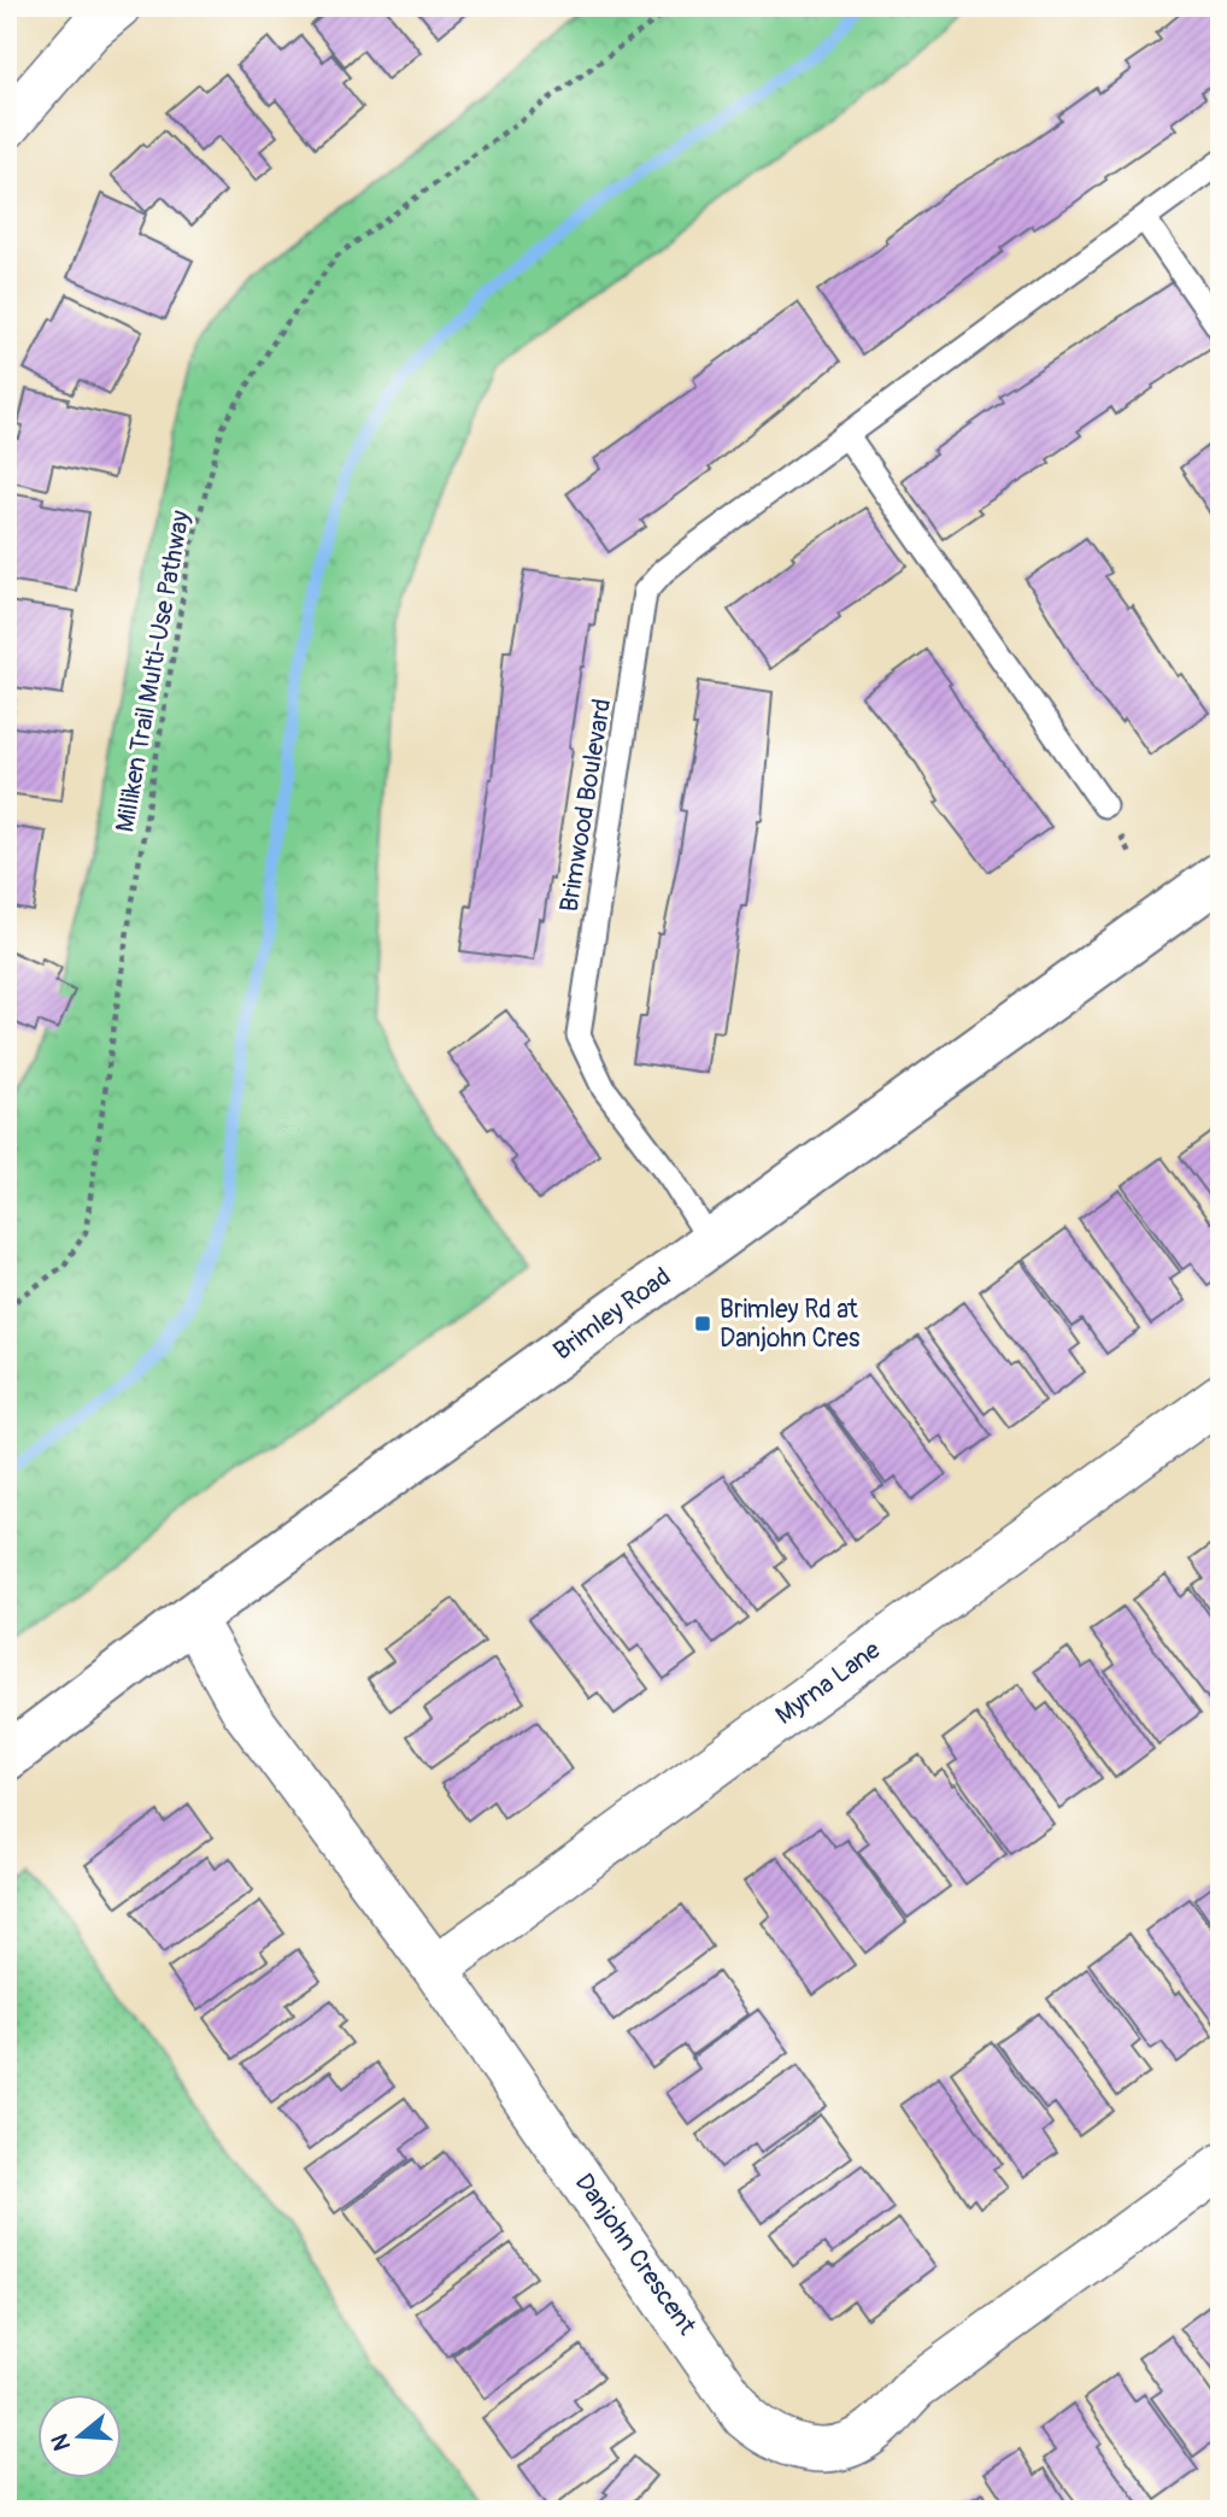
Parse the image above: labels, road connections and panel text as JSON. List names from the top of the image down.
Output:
{
  "streets": {
    "main road": ["Brimley Road"],
    "street": ["Myrna Lane", "Danjohn Crescent"],
    "lane": ["Brimwood Boulevard"],
    "path": ["Milliken Trail Multi-Use Pathway"]
  },
  "crossings": [
    ["Brimwood Boulevard", "Brimley Road"],
    ["Brimley Road", "Danjohn Crescent"],
    ["Myrna Lane", "Danjohn Crescent"]
  ],
  "places": {
    "transit": ["Brimley Rd at Danjohn Cres"]
  },
  "north": "left"
}
